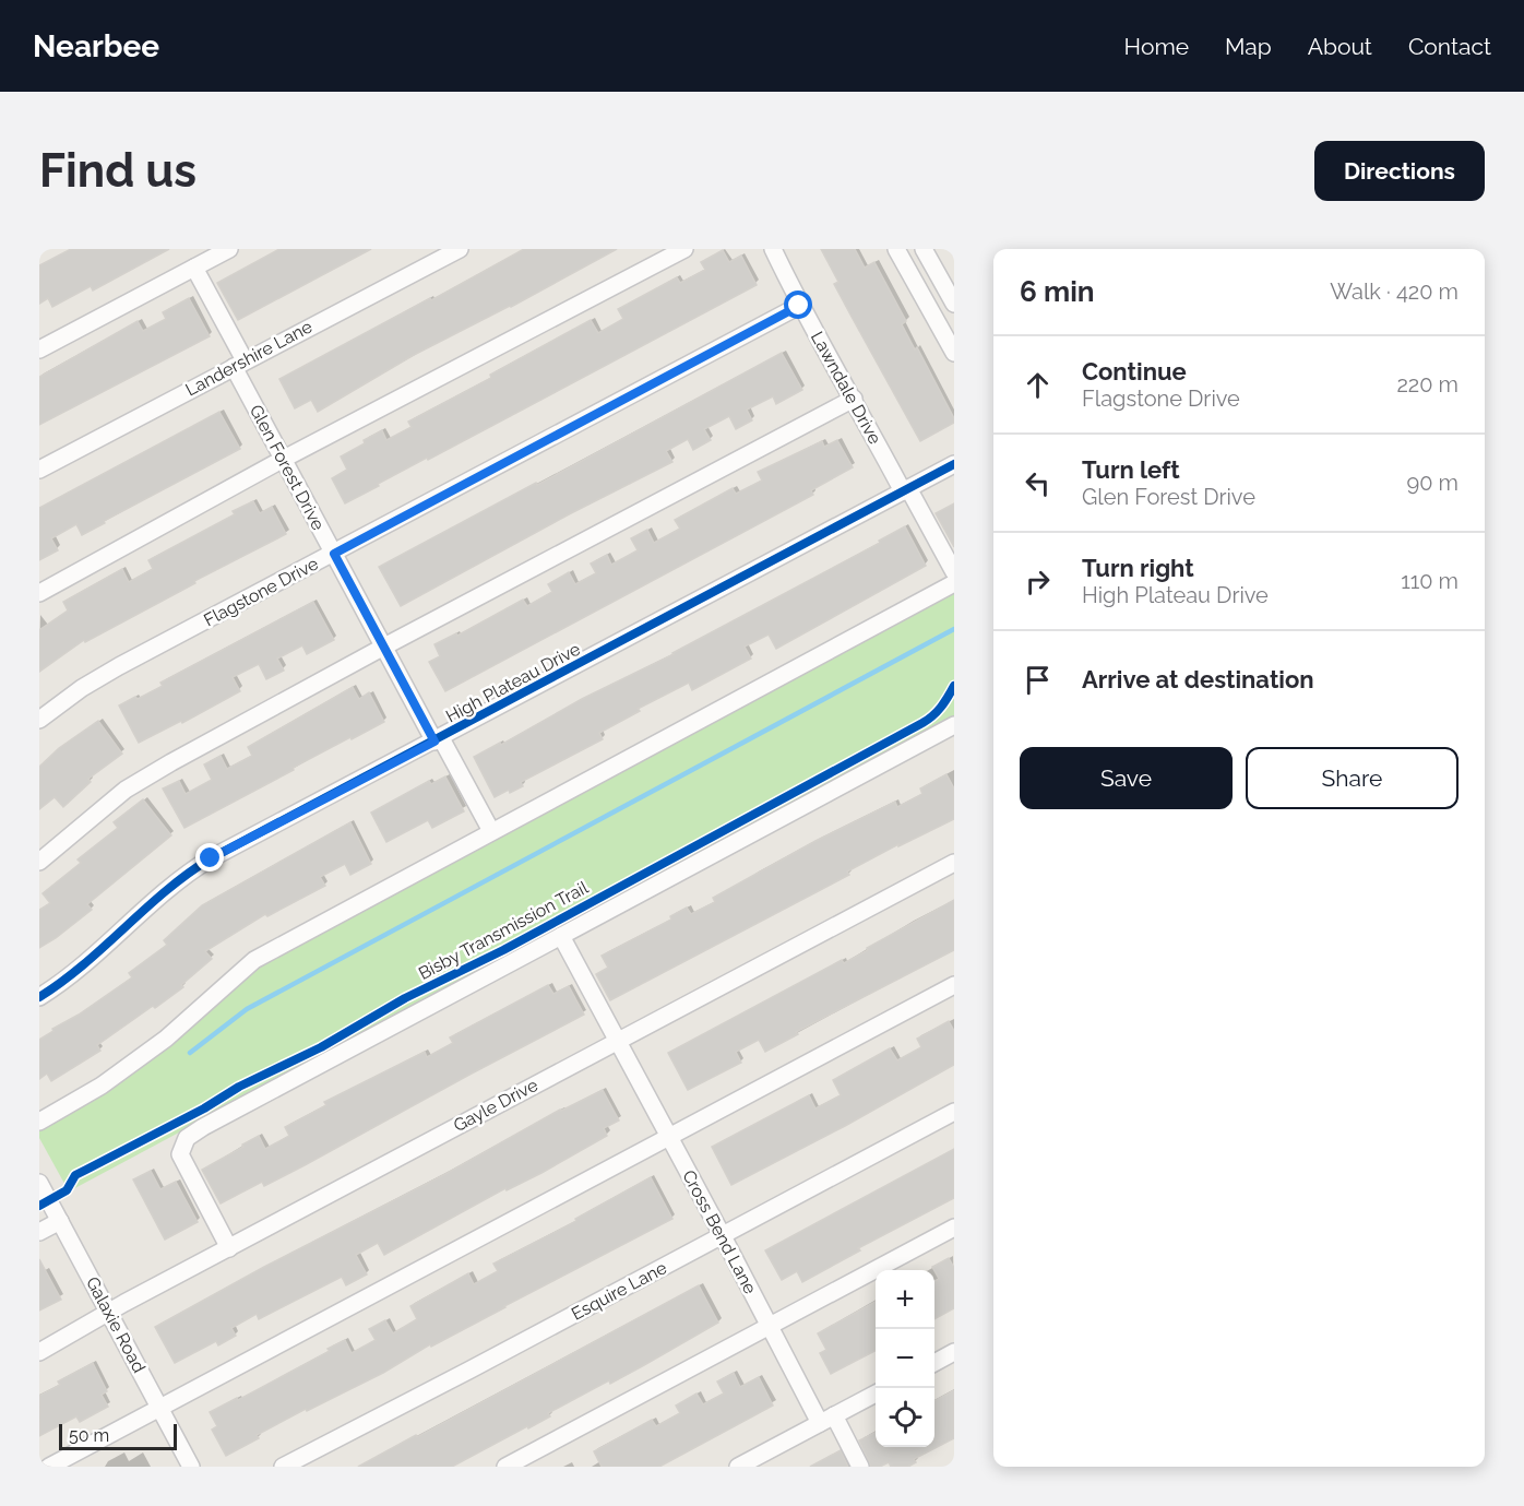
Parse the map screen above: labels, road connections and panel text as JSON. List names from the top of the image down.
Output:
{
  "streets": {
    "street": [
      "Landershire Lane",
      "Lawndale Drive",
      "Glen Forest Drive",
      "Flagstone Drive",
      "High Plateau Drive",
      "Gayle Drive",
      "Cross Bend Lane",
      "Esquire Lane",
      "Galaxie Road"
    ],
    "cycle path": ["Bisby Transmission Trail"]
  },
  "crossings": [
    ["Landershire Lane", "Glen Forest Drive"],
    ["Lawndale Drive", "Flagstone Drive"],
    ["Lawndale Drive", "High Plateau Drive"],
    ["Glen Forest Drive", "Flagstone Drive"],
    ["Glen Forest Drive", "High Plateau Drive"],
    ["Gayle Drive", "Cross Bend Lane"],
    ["Gayle Drive", "Galaxie Road"],
    ["Cross Bend Lane", "Esquire Lane"]
  ],
  "scale_bar": "50 m",
  "page": {
    "header": "Nearbee",
    "nav": [
      "Home",
      "Map",
      "About",
      "Contact"
    ],
    "buttons": [
      "Directions",
      ["Save", "Share"]
    ],
    "title": "Find us",
    "heading": ["6 min", "Walk · 420 m"],
    "list": [
      ["Continue", "Flagstone Drive", "220 m"],
      ["Turn left", "Glen Forest Drive", "90 m"],
      ["Turn right", "High Plateau Drive", "110 m"],
      "Arrive at destination"
    ],
    "map_buttons": ["+", "−"],
    "scale": "50 m"
  }
}
